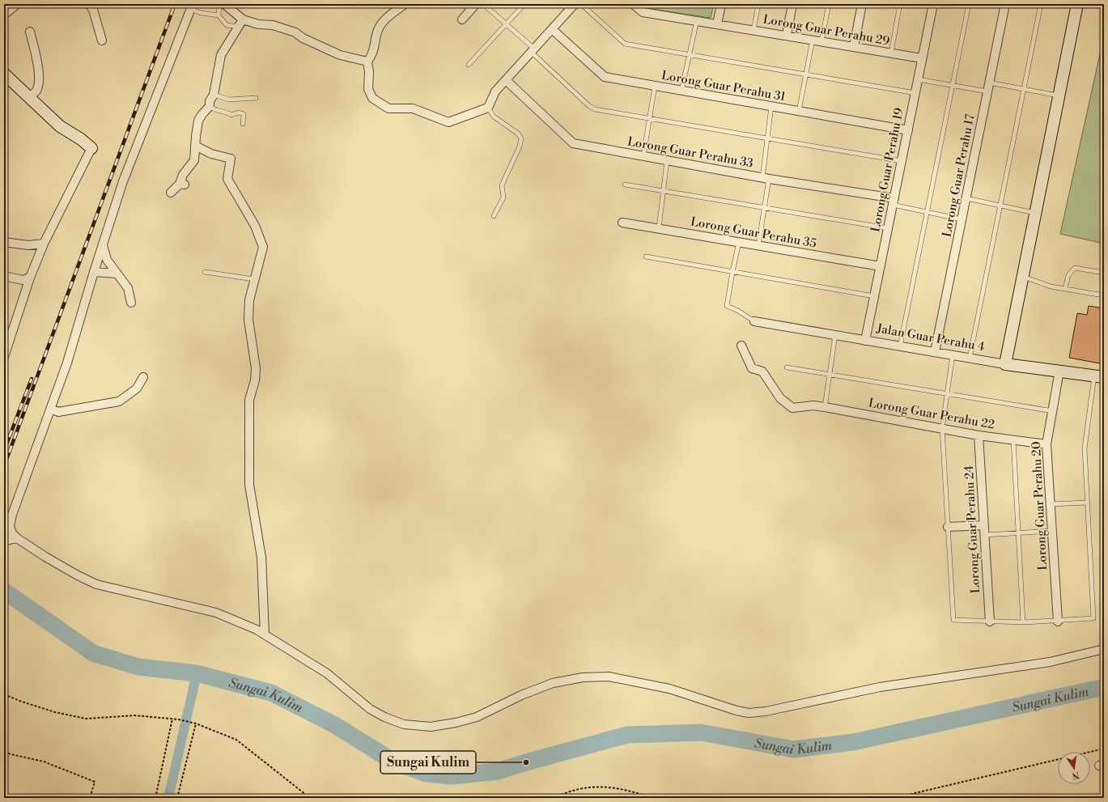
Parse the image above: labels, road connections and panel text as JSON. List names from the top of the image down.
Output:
{
  "streets": {
    "street": [
      "Lorong Guar Perahu 29",
      "Lorong Guar Perahu 31",
      "Lorong Guar Perahu 33",
      "Lorong Guar Perahu 19",
      "Lorong Guar Perahu 17",
      "Lorong Guar Perahu 35",
      "Jalan Guar Perahu 4",
      "Lorong Guar Perahu 22",
      "Lorong Guar Perahu 20",
      "Lorong Guar Perahu 24"
    ]
  },
  "crossings": [
    ["Lorong Guar Perahu 29", "Lorong Guar Perahu 19"],
    ["Lorong Guar Perahu 31", "Lorong Guar Perahu 19"],
    ["Lorong Guar Perahu 33", "Lorong Guar Perahu 19"],
    ["Lorong Guar Perahu 19", "Lorong Guar Perahu 35"],
    ["Lorong Guar Perahu 19", "Jalan Guar Perahu 4"],
    ["Lorong Guar Perahu 17", "Jalan Guar Perahu 4"],
    ["Jalan Guar Perahu 4", "Lorong Guar Perahu 20"],
    ["Lorong Guar Perahu 22", "Lorong Guar Perahu 20"],
    ["Lorong Guar Perahu 22", "Lorong Guar Perahu 24"]
  ],
  "water": ["Sungai Kulim"],
  "places": ["Sungai Kulim"],
  "north": "bottom"
}
